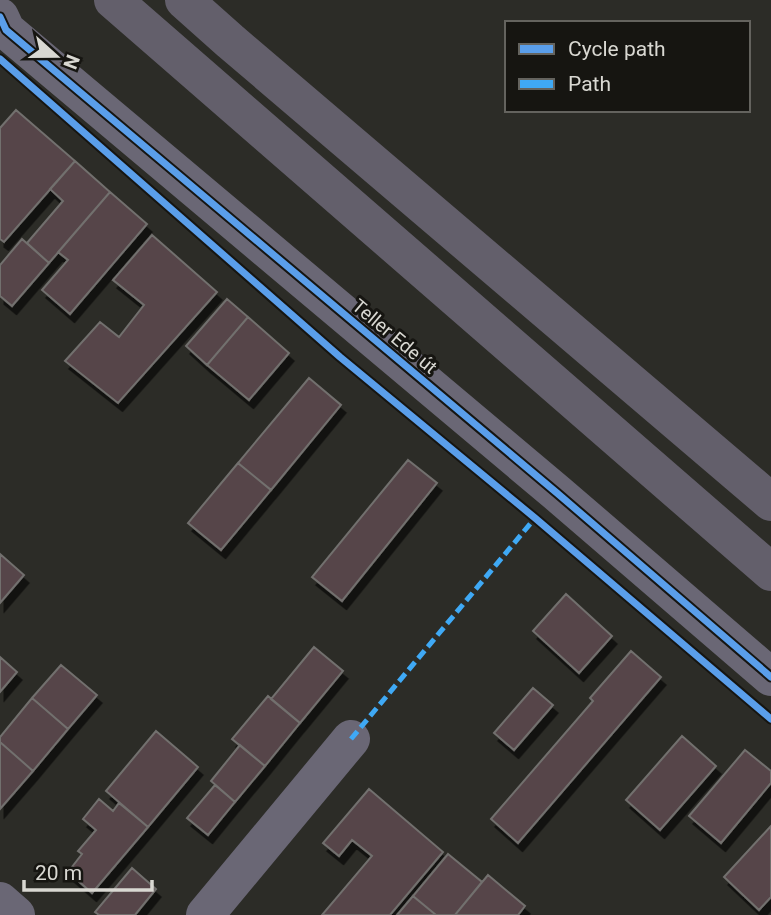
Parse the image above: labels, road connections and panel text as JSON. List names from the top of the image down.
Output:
{
  "streets": {
    "street": ["Teller Ede út"]
  },
  "legend": ["Cycle path", "Path"],
  "scale_bar": "20 m",
  "north": "right"
}
